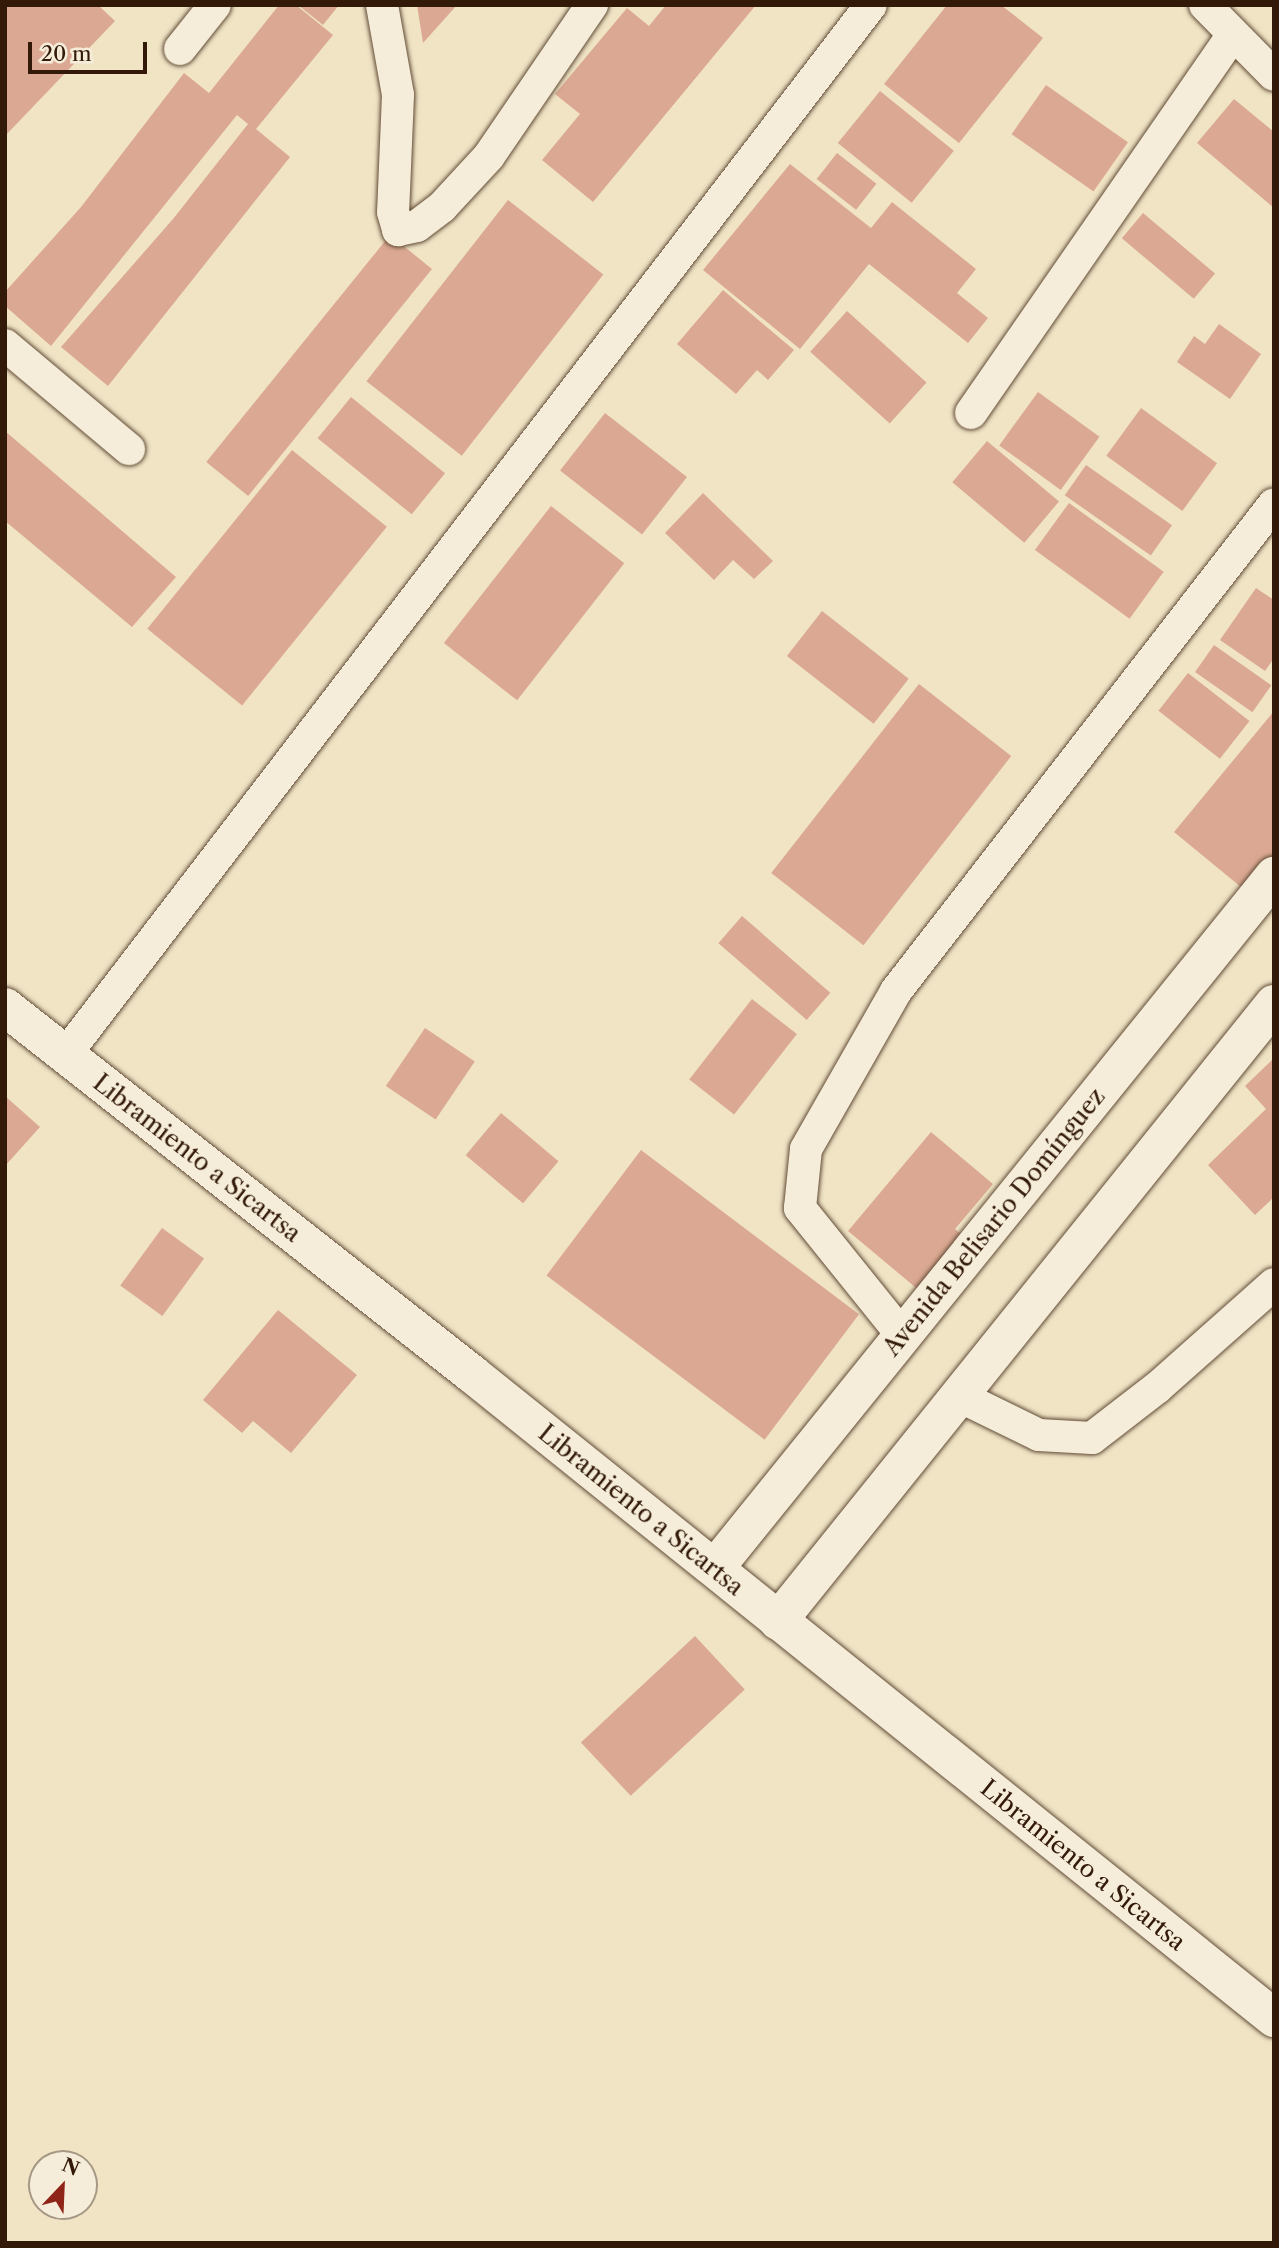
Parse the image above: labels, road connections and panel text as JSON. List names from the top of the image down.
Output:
{
  "streets": {
    "street": ["Libramiento a Sicartsa", "Avenida Belisario Domínguez"]
  },
  "crossings": [
    ["Libramiento a Sicartsa", "Avenida Belisario Domínguez"]
  ],
  "scale_bar": "20 m",
  "north": "top right"
}
